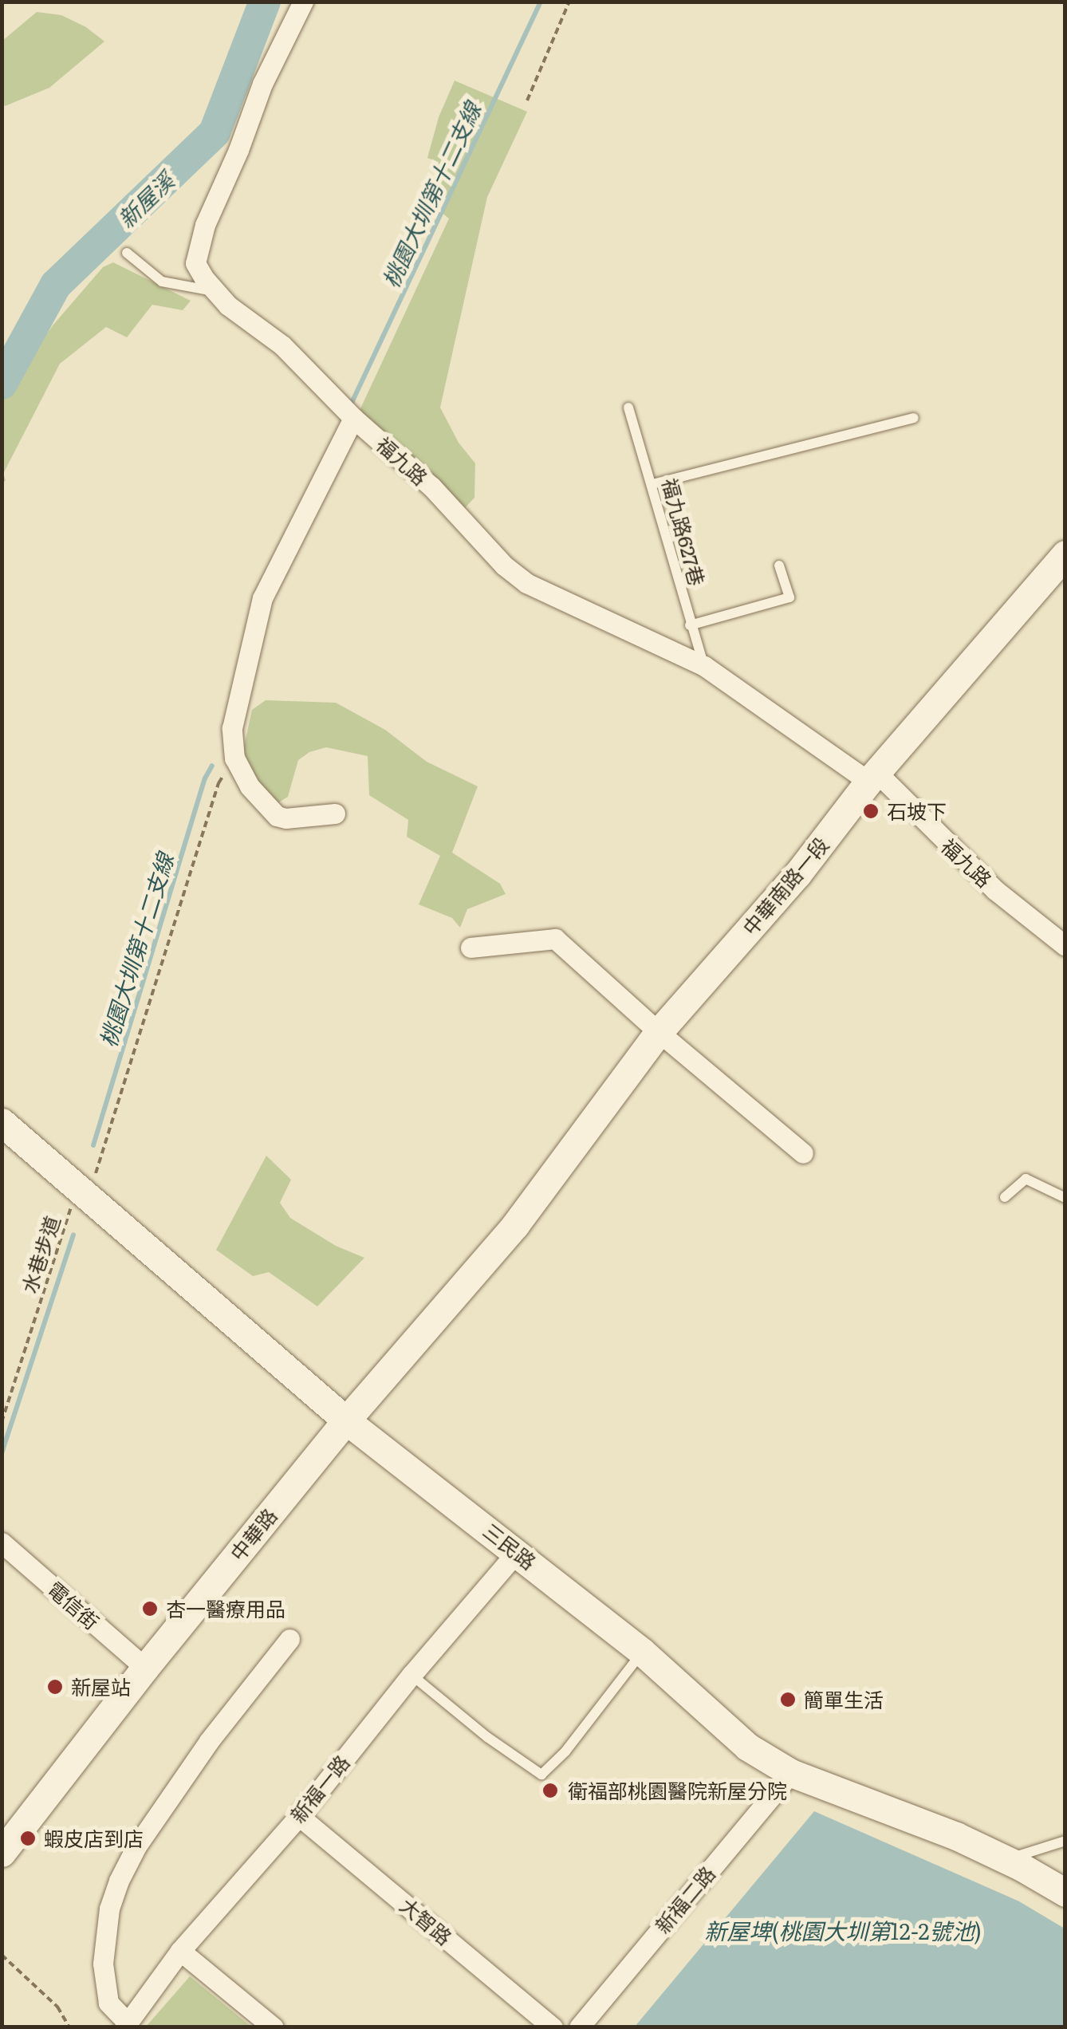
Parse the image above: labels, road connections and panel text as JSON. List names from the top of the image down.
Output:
{
  "streets": {
    "main road": ["中華南路一段", "中華路", "三民路"],
    "street": [
      "福九路",
      "電信街",
      "新福一路",
      "新福二路",
      "大智路"
    ],
    "lane": ["福九路627巷"],
    "path": ["水巷步道"]
  },
  "crossings": [
    ["福九路", "福九路627巷"],
    ["福九路", "中華南路一段"],
    ["中華南路一段", "中華路"],
    ["水巷步道", "三民路"],
    ["中華路", "三民路"],
    ["中華路", "電信街"],
    ["三民路", "新福一路"],
    ["三民路", "新福二路"],
    ["新福一路", "大智路"]
  ],
  "water": ["桃園大圳第十二支線", "新屋溪", "新屋埤(桃園大圳第12-2號池)"],
  "places": [
    "石坡下",
    "杏一醫療用品",
    "新屋站",
    "簡單生活",
    "衛福部桃園醫院新屋分院",
    "蝦皮店到店"
  ]
}
